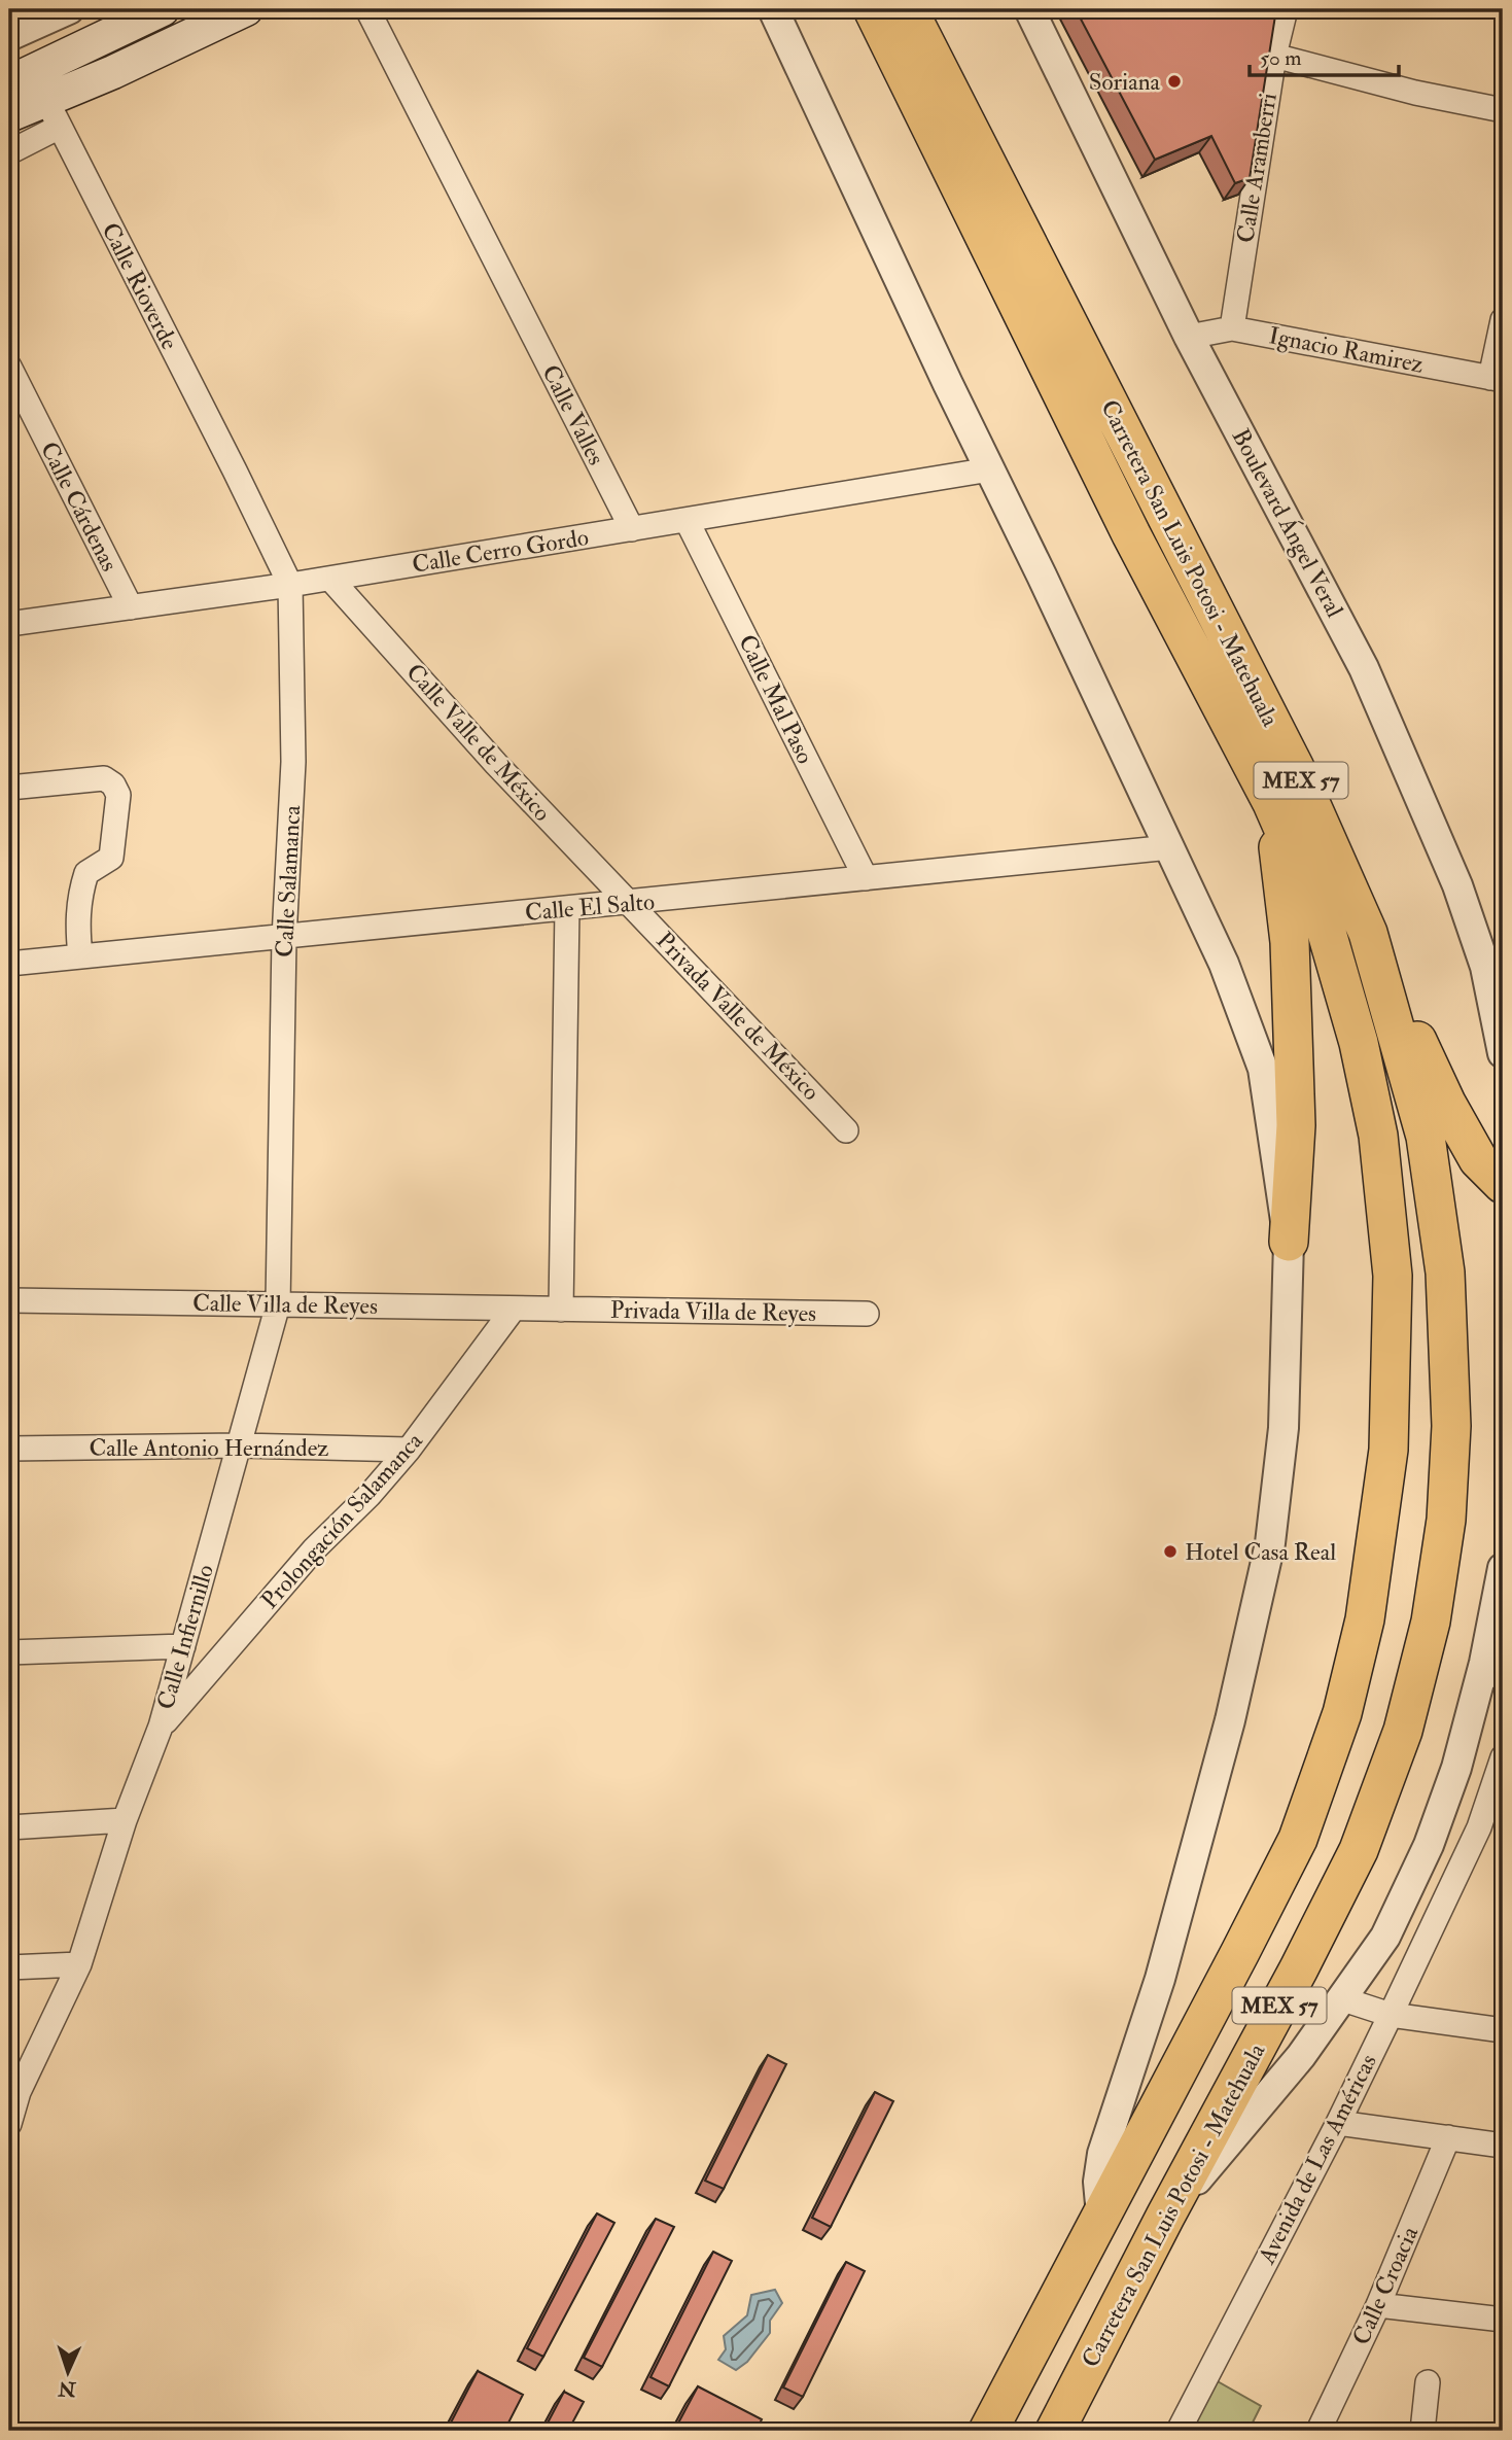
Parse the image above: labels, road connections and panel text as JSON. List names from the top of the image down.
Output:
{
  "streets": {
    "highway": ["Carretera San Luis Potosi - Matehuala", "MEX 57"],
    "street": [
      "Calle Aramberri",
      "Calle Rioverde",
      "Ignacio Ramirez",
      "Calle Valles",
      "Calle Cárdenas",
      "Boulevard Ángel Veral",
      "Calle Cerro Gordo",
      "Calle Mal Paso",
      "Calle Valle de México",
      "Calle Salamanca",
      "Calle El Salto",
      "Privada Valle de México",
      "Calle Villa de Reyes",
      "Privada Villa de Reyes",
      "Calle Antonio Hernández",
      "Prolongación Salamanca",
      "Calle Infiernillo",
      "Avenida de Las Américas",
      "Calle Croacia"
    ]
  },
  "crossings": [
    ["Calle Aramberri", "Ignacio Ramirez"],
    ["Calle Rioverde", "Calle Salamanca"],
    ["Ignacio Ramirez", "Boulevard Ángel Veral"],
    ["Calle Valles", "Calle Cerro Gordo"],
    ["Calle Cárdenas", "Calle Cerro Gordo"],
    ["Calle Cerro Gordo", "Calle Mal Paso"],
    ["Calle Cerro Gordo", "Calle Valle de México"],
    ["Calle Cerro Gordo", "Calle Salamanca"],
    ["Calle Mal Paso", "Calle El Salto"],
    ["Calle Valle de México", "Calle El Salto"],
    ["Calle Valle de México", "Privada Valle de México"],
    ["Calle Salamanca", "Calle El Salto"],
    ["Calle Salamanca", "Calle Villa de Reyes"],
    ["Calle Salamanca", "Calle Infiernillo"],
    ["Calle El Salto", "Privada Valle de México"],
    ["Calle Villa de Reyes", "Privada Villa de Reyes"],
    ["Calle Villa de Reyes", "Prolongación Salamanca"],
    ["Calle Villa de Reyes", "Calle Infiernillo"],
    ["Calle Antonio Hernández", "Prolongación Salamanca"],
    ["Calle Antonio Hernández", "Calle Infiernillo"],
    ["Prolongación Salamanca", "Calle Infiernillo"]
  ],
  "places": ["Soriana", "Hotel Casa Real"],
  "scale_bar": "50 m",
  "north": "bottom"
}
